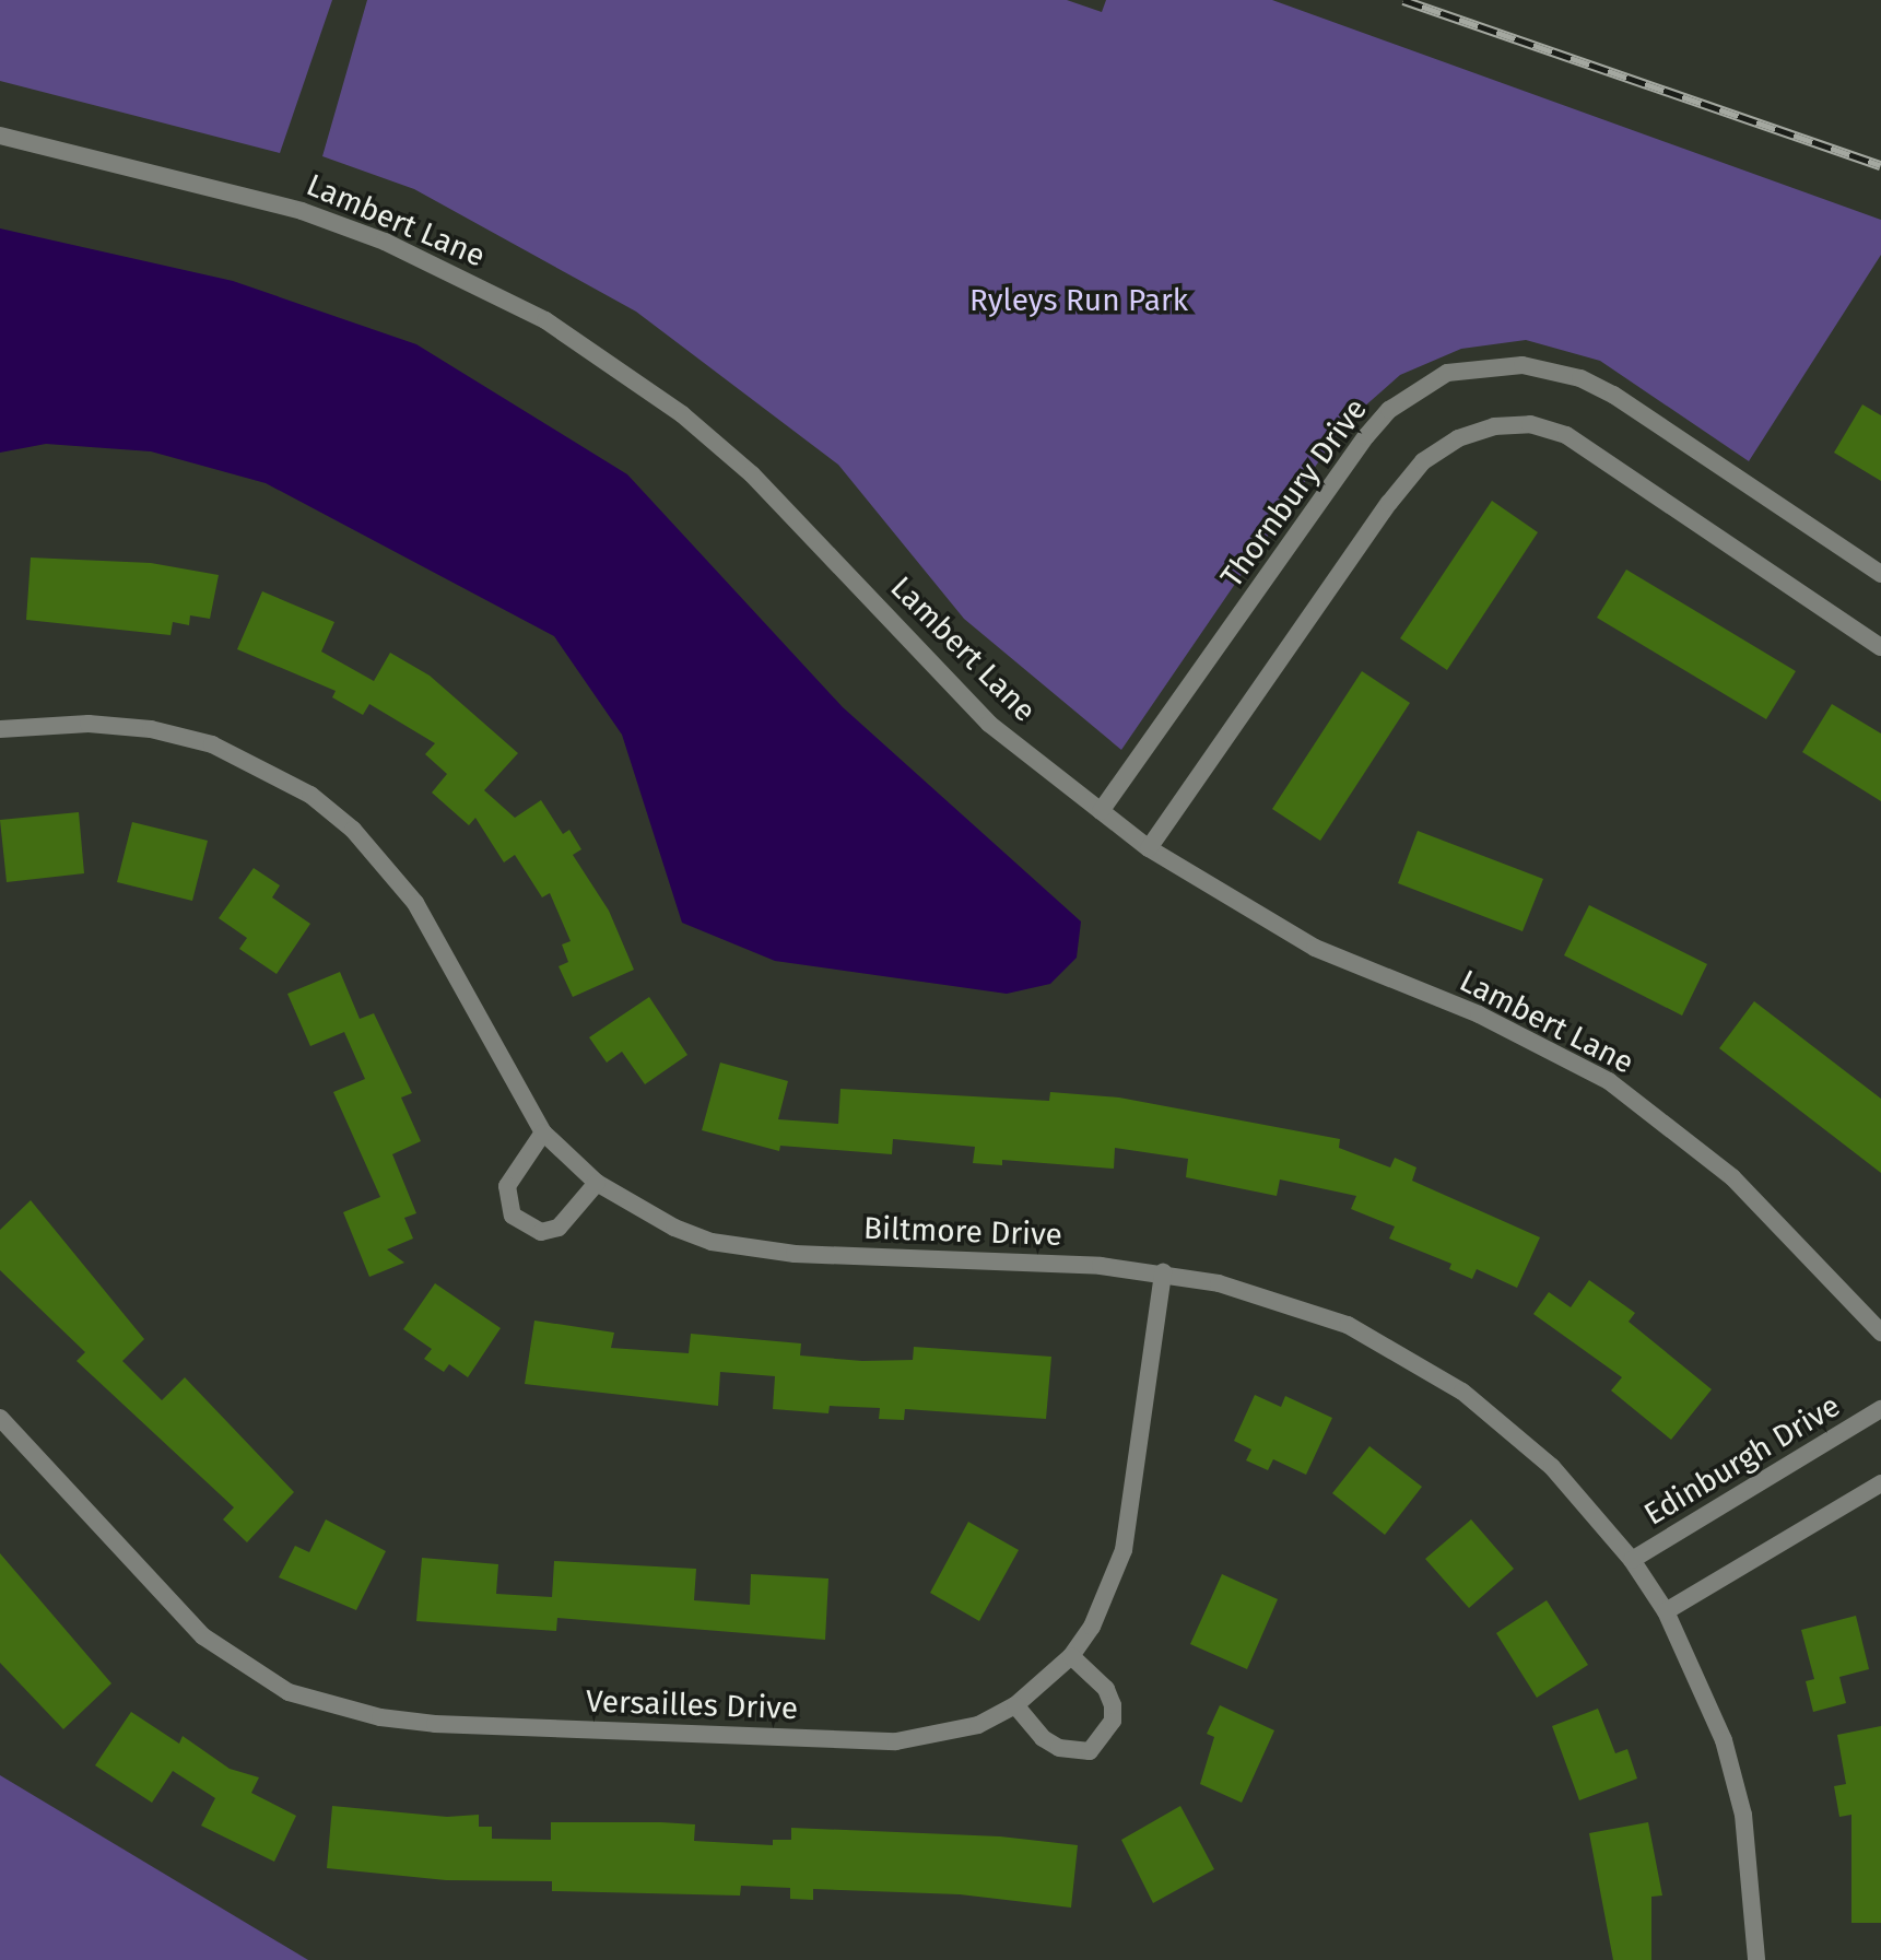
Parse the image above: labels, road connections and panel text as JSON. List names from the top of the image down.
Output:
{
  "streets": {
    "street": [
      "Lambert Lane",
      "Thornbury Drive",
      "Biltmore Drive",
      "Edinburgh Drive",
      "Versailles Drive"
    ]
  },
  "crossings": [
    ["Lambert Lane", "Thornbury Drive"],
    ["Biltmore Drive", "Edinburgh Drive"],
    ["Biltmore Drive", "Versailles Drive"]
  ],
  "parks": ["Ryleys Run Park"]
}
